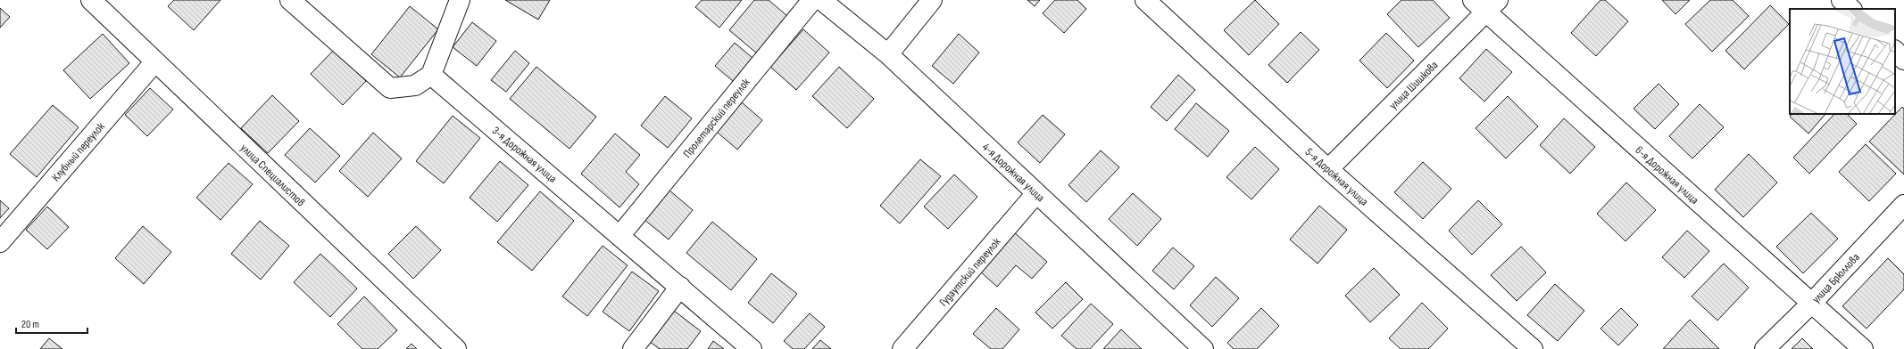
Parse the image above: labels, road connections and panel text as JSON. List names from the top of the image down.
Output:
{
  "streets": {
    "street": [
      "улица Шишкова",
      "Пролетарский переулок",
      "Клубный переулок",
      "3-я Дорожная улица",
      "4-я Дорожная улица",
      "улица Специалистов",
      "6-я Дорожная улица",
      "5-я Дорожная улица",
      "Гудаутский переулок",
      "улица Брюллова"
    ]
  },
  "crossings": [
    ["улица Шишкова", "6-я Дорожная улица"],
    ["улица Шишкова", "5-я Дорожная улица"],
    ["Пролетарский переулок", "3-я Дорожная улица"],
    ["Клубный переулок", "улица Специалистов"],
    ["4-я Дорожная улица", "Гудаутский переулок"],
    ["6-я Дорожная улица", "улица Брюллова"]
  ],
  "scale_bar": "20 m"
}
